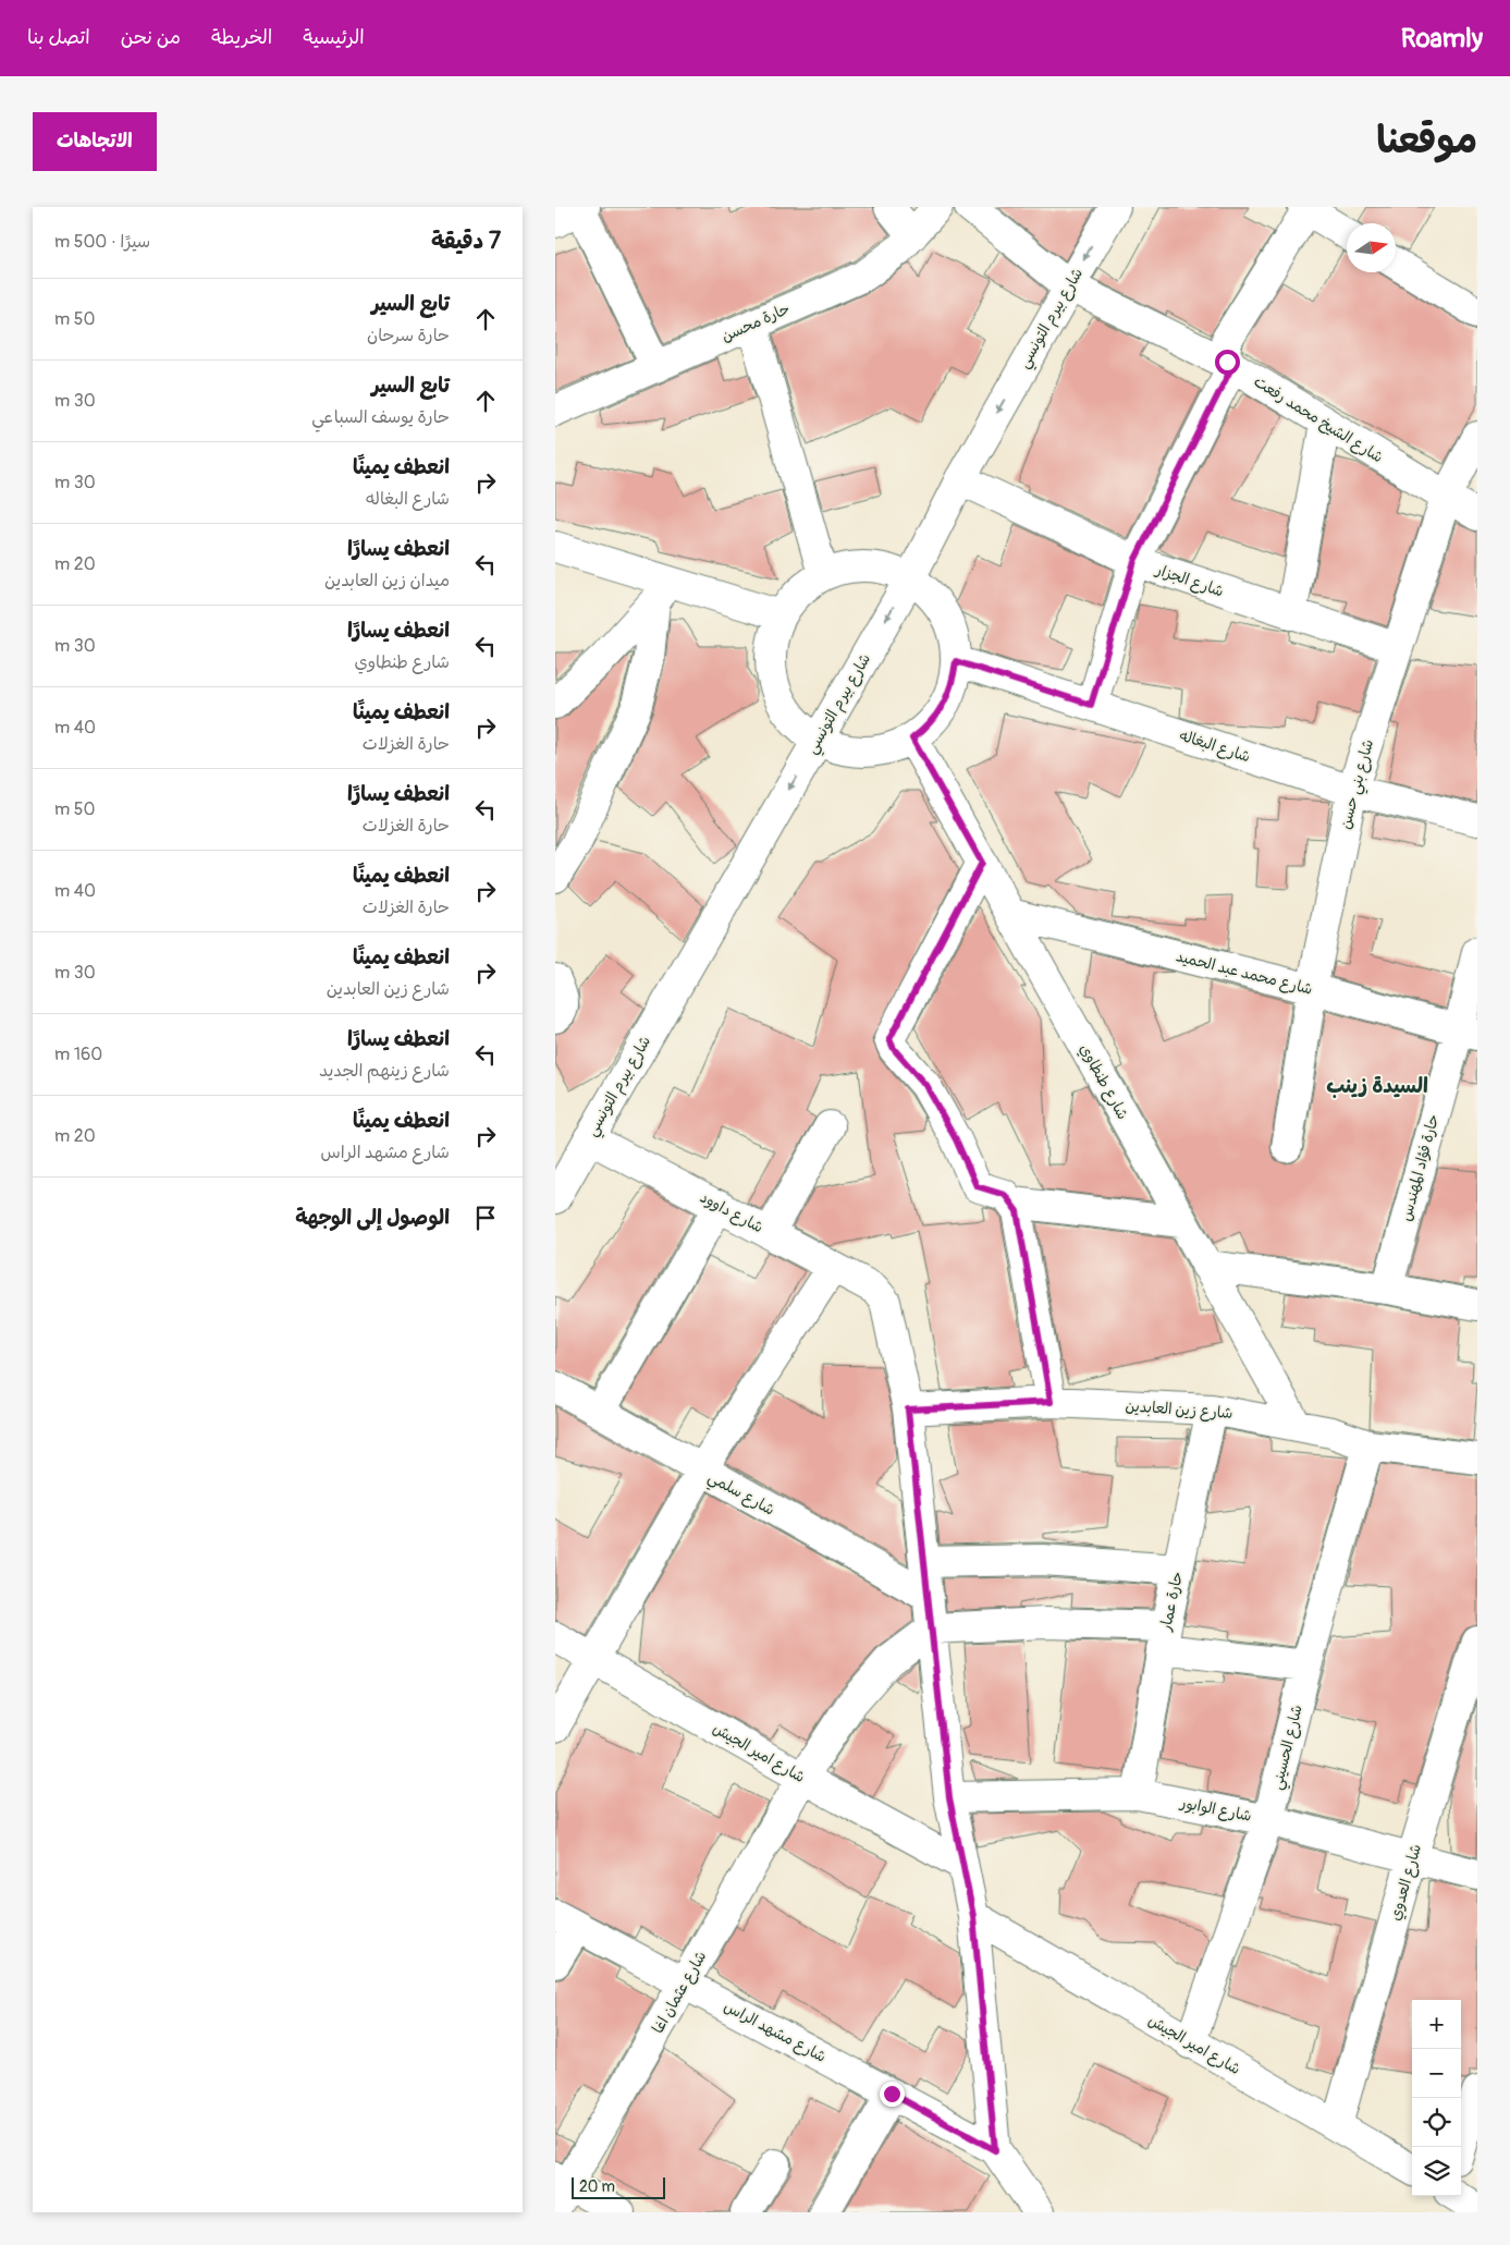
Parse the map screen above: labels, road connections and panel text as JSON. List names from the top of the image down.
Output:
{
  "streets": {
    "street": [
      "شارع بيرم التونسي",
      "حارة محسن",
      "شارع الشيخ محمد رفعت",
      "شارع الجزار",
      "شارع البغاله",
      "شارع بني حسن",
      "شارع محمد عبد الحميد",
      "شارع طنطاوي",
      "حارة فؤاد المهندس",
      "شارع داوود",
      "شارع زين العابدين",
      "شارع سلمي",
      "حارة عمار",
      "شارع الحسيني",
      "شارع امير الجيش",
      "شارع الوابور",
      "شارع العدوي",
      "شارع عثمان اغا",
      "شارع مشهد الراس"
    ]
  },
  "crossings": [
    ["شارع بيرم التونسي", "شارع الشيخ محمد رفعت"],
    ["شارع بيرم التونسي", "شارع الجزار"],
    ["شارع بيرم التونسي", "شارع داوود"],
    ["شارع الشيخ محمد رفعت", "شارع بني حسن"],
    ["شارع الجزار", "شارع بني حسن"],
    ["شارع البغاله", "شارع بني حسن"],
    ["شارع بني حسن", "شارع محمد عبد الحميد"],
    ["شارع محمد عبد الحميد", "شارع طنطاوي"],
    ["شارع محمد عبد الحميد", "حارة فؤاد المهندس"],
    ["شارع طنطاوي", "شارع زين العابدين"],
    ["شارع داوود", "شارع زين العابدين"],
    ["شارع زين العابدين", "حارة عمار"],
    ["شارع زين العابدين", "شارع الحسيني"],
    ["حارة عمار", "شارع الوابور"],
    ["شارع الحسيني", "شارع امير الجيش"],
    ["شارع الحسيني", "شارع الوابور"],
    ["شارع امير الجيش", "شارع العدوي"],
    ["شارع امير الجيش", "شارع عثمان اغا"],
    ["شارع الوابور", "شارع العدوي"],
    ["شارع عثمان اغا", "شارع مشهد الراس"]
  ],
  "districts": ["السيدة زينب"],
  "scale_bar": "20 m",
  "north": "right",
  "page": {
    "header": "Roamly",
    "nav": [
      "الرئيسية",
      "الخريطة",
      "من نحن",
      "اتصل بنا"
    ],
    "title": "موقعنا",
    "buttons": "الاتجاهات",
    "heading": ["7 دقيقة", "سيرًا · 500 m"],
    "list": [
      ["تابع السير", "حارة سرحان", "50 m"],
      ["تابع السير", "حارة يوسف السباعي", "30 m"],
      ["انعطف يمينًا", "شارع البغاله", "30 m"],
      ["انعطف يسارًا", "ميدان زين العابدين", "20 m"],
      ["انعطف يسارًا", "شارع طنطاوي", "30 m"],
      ["انعطف يمينًا", "حارة الغزلات", "40 m"],
      ["انعطف يسارًا", "حارة الغزلات", "50 m"],
      ["انعطف يمينًا", "حارة الغزلات", "40 m"],
      ["انعطف يمينًا", "شارع زين العابدين", "30 m"],
      ["انعطف يسارًا", "شارع زينهم الجديد", "160 m"],
      ["انعطف يمينًا", "شارع مشهد الراس", "20 m"],
      "الوصول إلى الوجهة"
    ],
    "map_buttons": ["+", "−"],
    "scale": "20 m"
  }
}
